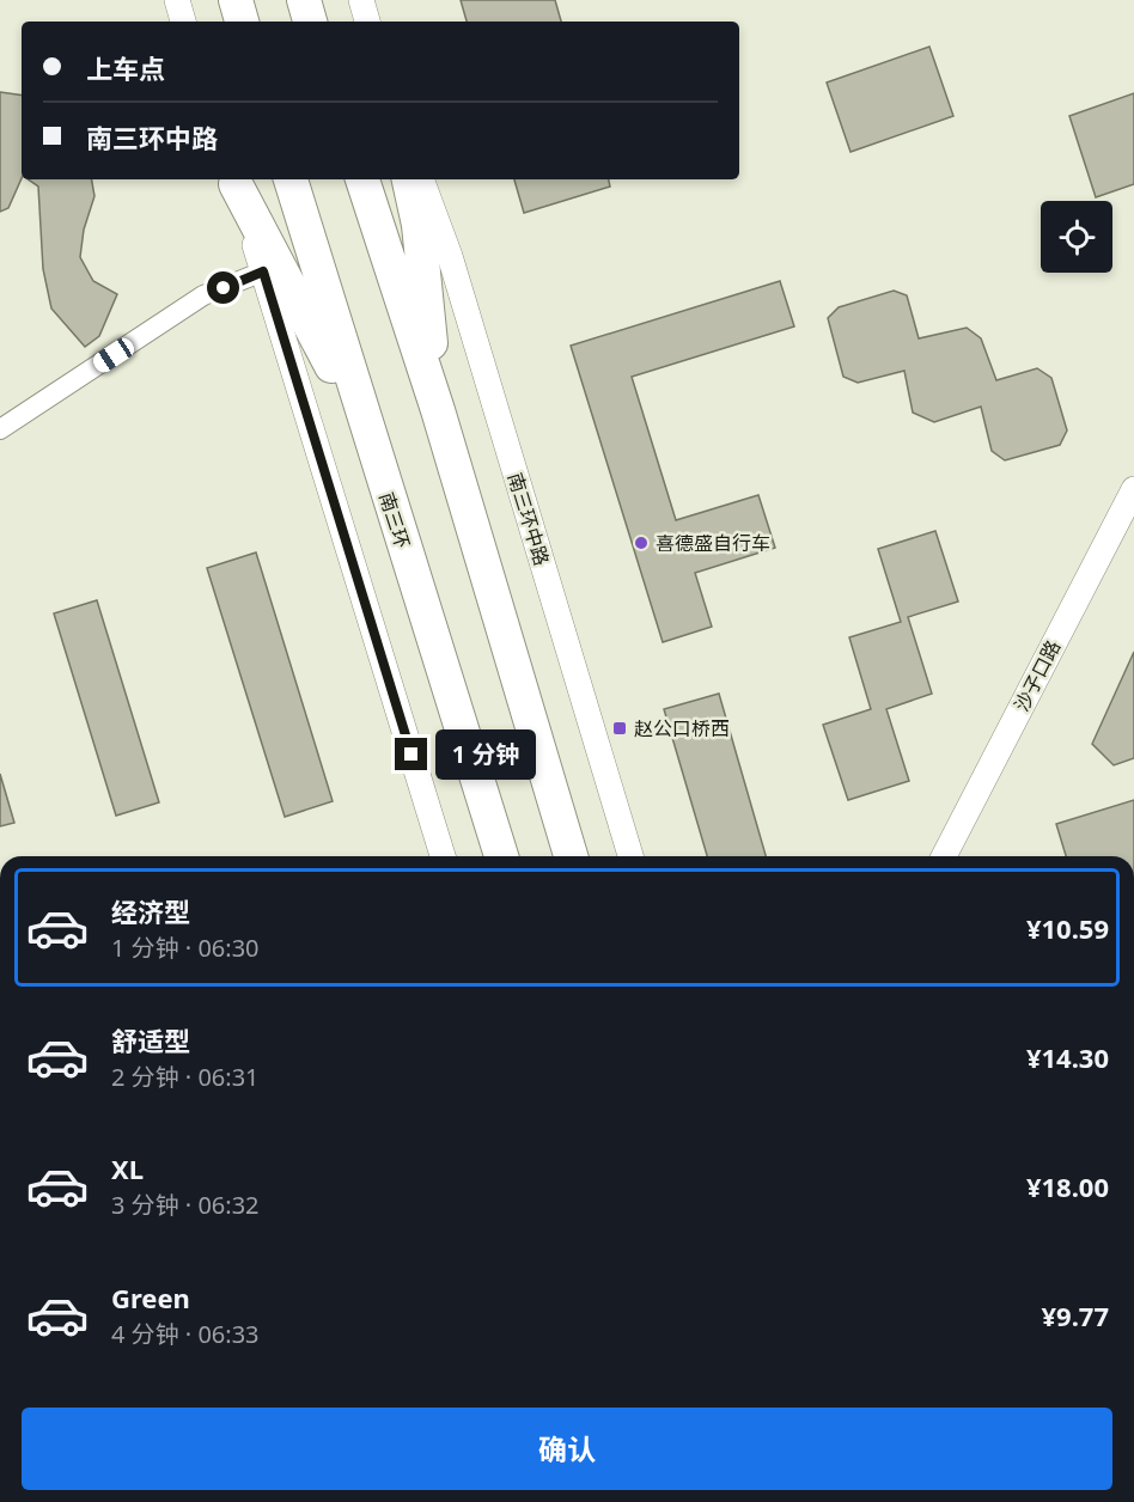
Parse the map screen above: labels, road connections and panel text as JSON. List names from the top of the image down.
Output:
{
  "streets": {
    "highway": ["南三环"],
    "street": ["南三环中路", "沙子口路"]
  },
  "places": {
    "other": ["喜德盛自行车"],
    "transit": ["赵公口桥西"]
  },
  "page": {
    "banner": ["上车点", "南三环中路"],
    "bubble": "1 分钟",
    "list": [
      {
        "name": "经济型",
        "note": "1 分钟 · 06:30",
        "value": "¥10.59"
      },
      {
        "name": "舒适型",
        "note": "2 分钟 · 06:31",
        "value": "¥14.30"
      },
      {
        "name": "XL",
        "note": "3 分钟 · 06:32",
        "value": "¥18.00"
      },
      {
        "name": "Green",
        "note": "4 分钟 · 06:33",
        "value": "¥9.77"
      }
    ],
    "buttons": "确认"
  }
}
